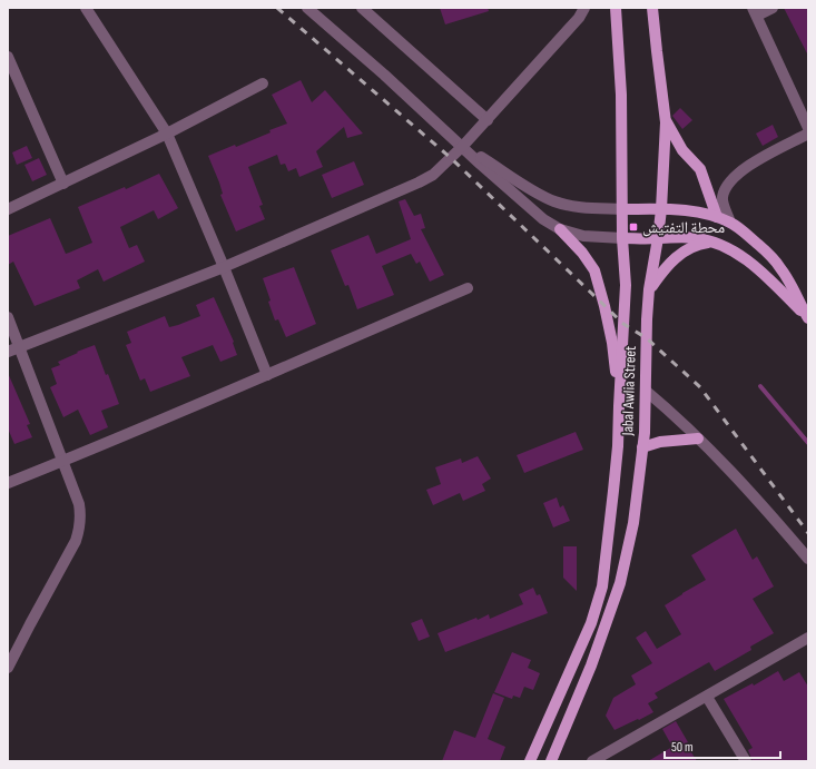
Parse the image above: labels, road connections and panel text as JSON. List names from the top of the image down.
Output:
{
  "streets": {
    "main road": ["Jabal Awlia Street"]
  },
  "places": {
    "transit": ["محطة التفتيش"]
  },
  "scale_bar": "50 m"
}
